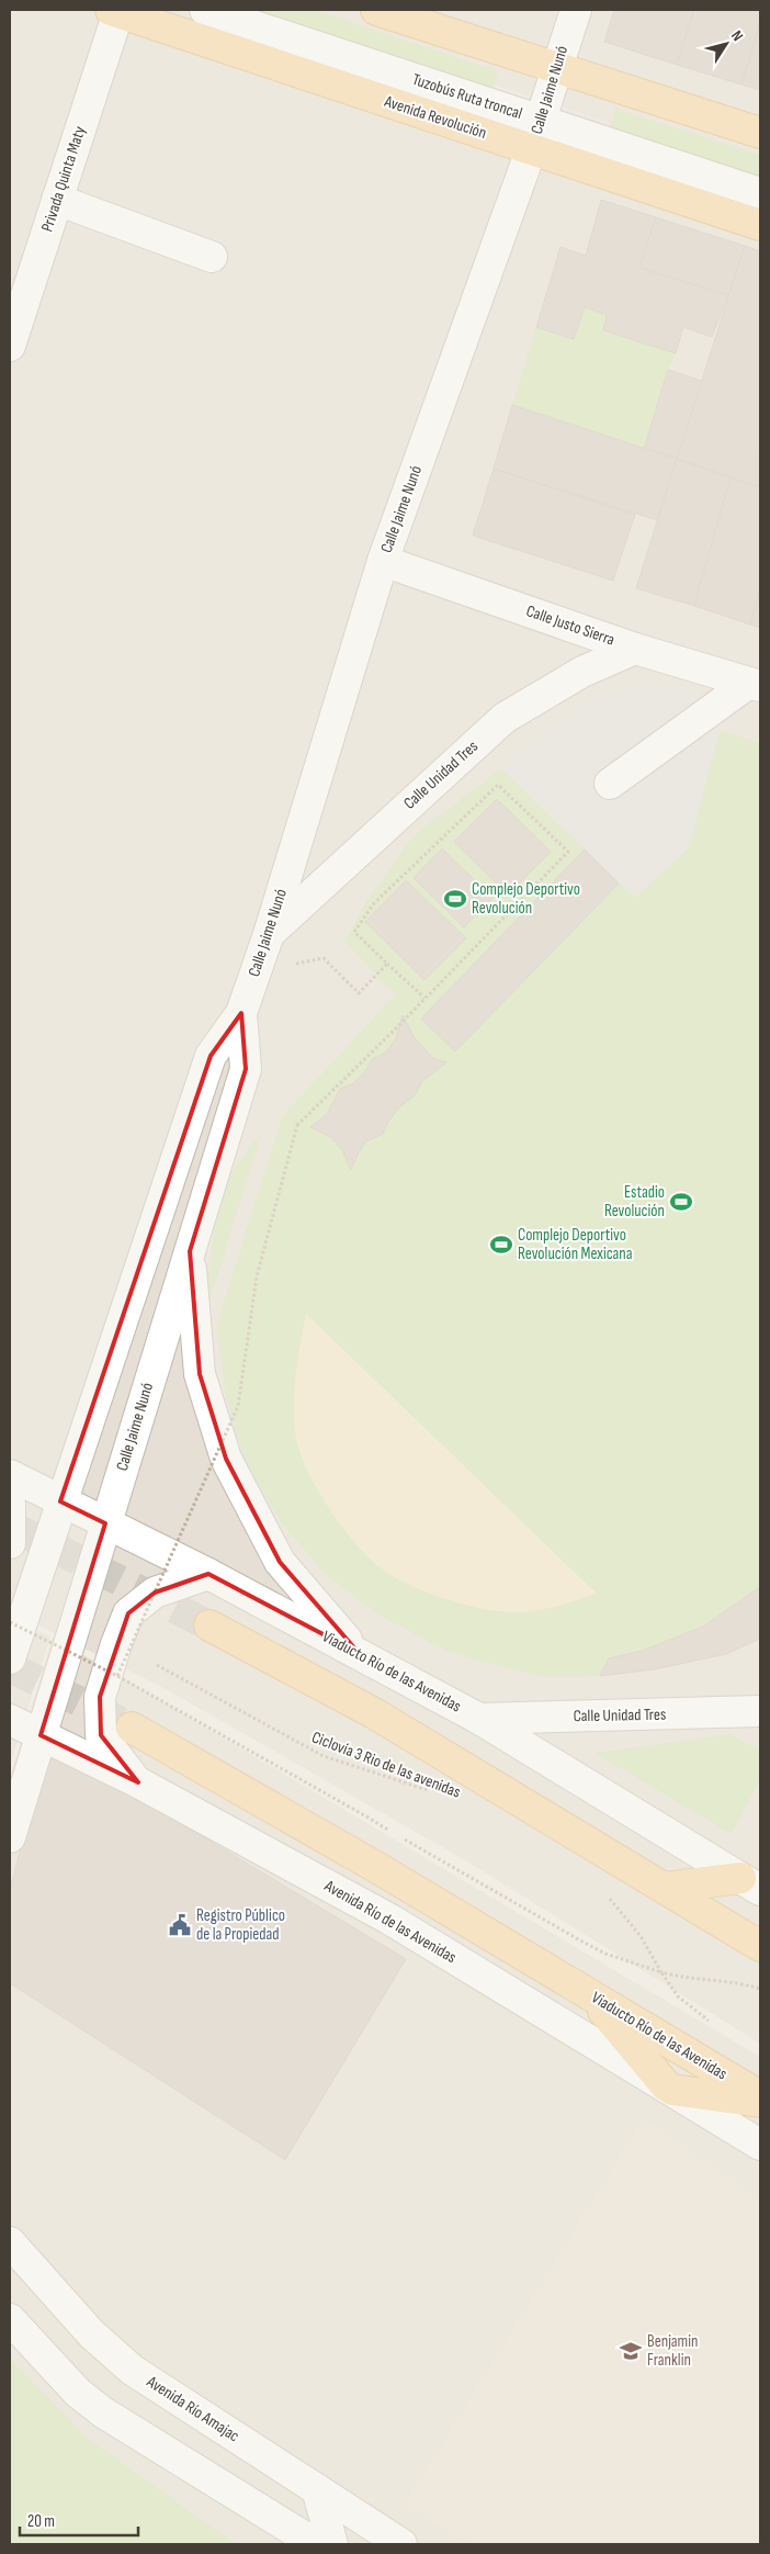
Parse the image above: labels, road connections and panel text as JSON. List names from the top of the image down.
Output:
{
  "streets": {
    "main road": ["Avenida Revolución", "Viaducto Río de las Avenidas"],
    "street": [
      "Calle Jaime Nunó",
      "Tuzobús Ruta troncal",
      "Privada Quinta Maty",
      "Calle Justo Sierra",
      "Calle Unidad Tres",
      "Avenida Río de las Avenidas",
      "Avenida Río Amajac"
    ],
    "path": ["Ciclovía 3 Rio de las avenidas"]
  },
  "crossings": [
    ["Calle Jaime Nunó", "Tuzobús Ruta troncal"],
    ["Calle Jaime Nunó", "Avenida Revolución"],
    ["Calle Jaime Nunó", "Calle Justo Sierra"],
    ["Calle Jaime Nunó", "Calle Unidad Tres"],
    ["Calle Jaime Nunó", "Viaducto Río de las Avenidas"],
    ["Calle Jaime Nunó", "Avenida Río de las Avenidas"],
    ["Avenida Revolución", "Privada Quinta Maty"],
    ["Calle Justo Sierra", "Calle Unidad Tres"],
    ["Calle Unidad Tres", "Viaducto Río de las Avenidas"]
  ],
  "places": {
    "sports": ["Complejo Deportivo Revolución", "Estadio Revolución", "Complejo Deportivo Revolución Mexicana"],
    "public building": ["Registro Público de la Propiedad"],
    "school or university": ["Benjamin Franklin"]
  },
  "scale_bar": "20 m",
  "north": "top right"
}
